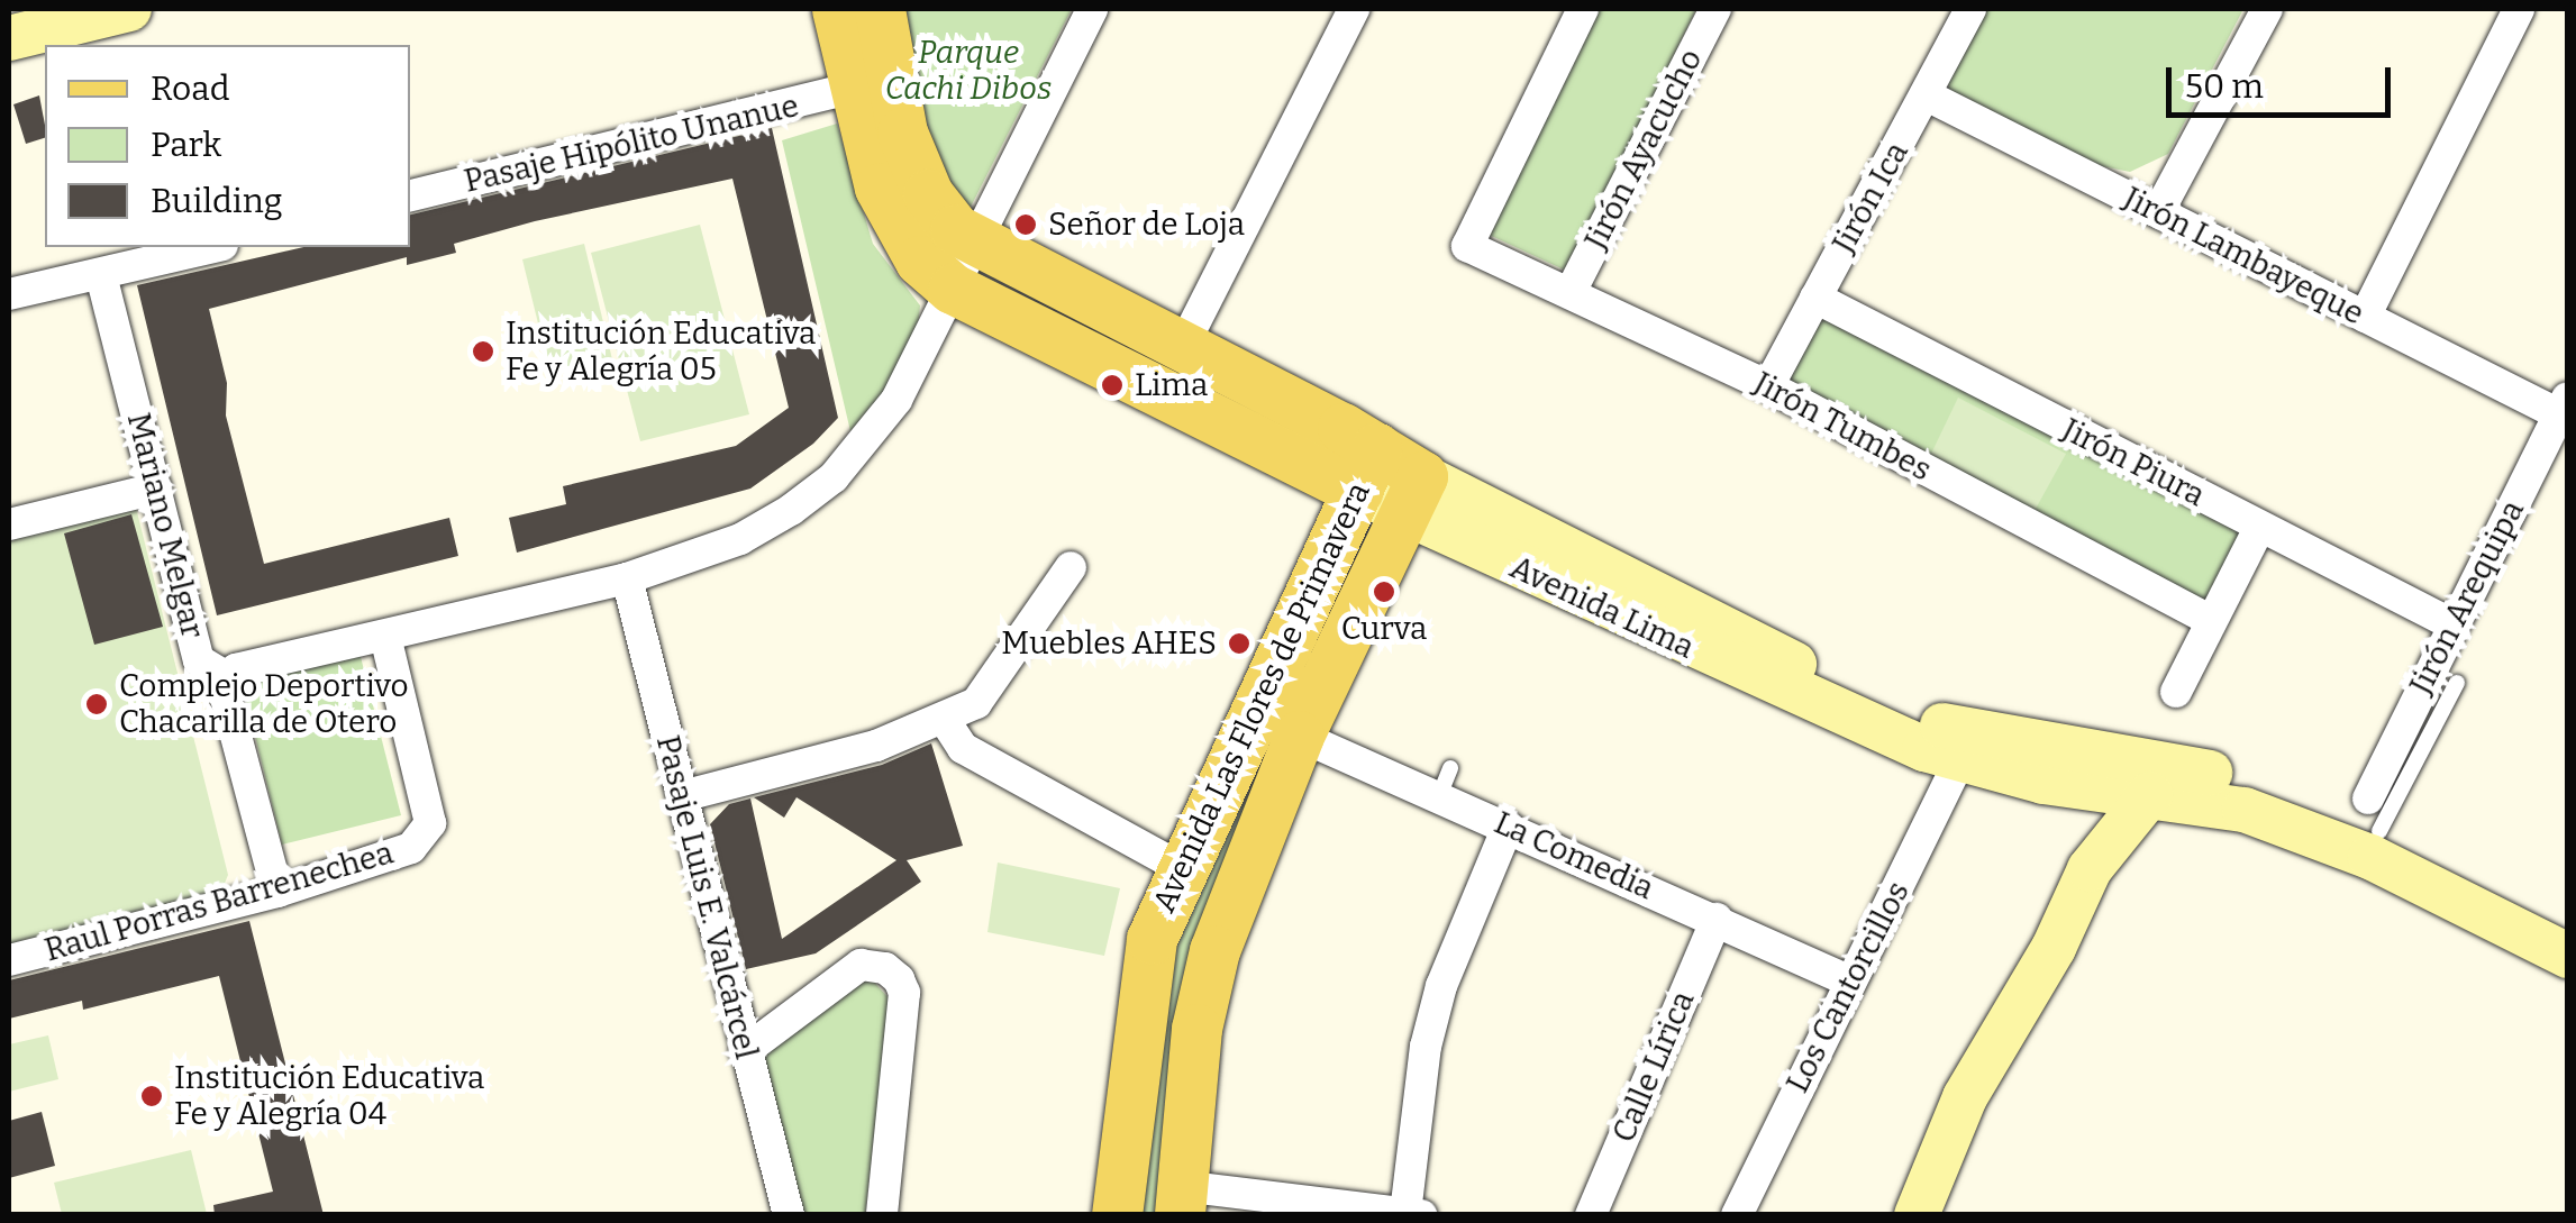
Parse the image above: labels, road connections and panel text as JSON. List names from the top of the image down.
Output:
{
  "streets": {
    "main road": ["Avenida Lima", "Avenida Las Flores de Primavera"],
    "street": [
      "Pasaje Hipólito Unanue",
      "Jirón Ayacucho",
      "Jirón Ica",
      "Jirón Lambayeque",
      "Jirón Tumbes",
      "Jirón Piura",
      "Mariano Melgar",
      "Jirón Arequipa",
      "La Comedia",
      "Pasaje Luis E. Valcárcel",
      "Raul Porras Barrenechea",
      "Los Cantorcillos",
      "Calle Lírica"
    ]
  },
  "crossings": [
    ["Pasaje Hipólito Unanue", "Avenida Lima"],
    ["Jirón Ayacucho", "Jirón Tumbes"],
    ["Jirón Ica", "Jirón Lambayeque"],
    ["Jirón Ica", "Jirón Tumbes"],
    ["Jirón Ica", "Jirón Piura"],
    ["Jirón Lambayeque", "Jirón Arequipa"],
    ["Jirón Piura", "Jirón Arequipa"],
    ["Jirón Arequipa", "Avenida Lima"],
    ["Avenida Lima", "Avenida Las Flores de Primavera"],
    ["Avenida Lima", "Los Cantorcillos"],
    ["Avenida Las Flores de Primavera", "La Comedia"],
    ["La Comedia", "Los Cantorcillos"],
    ["La Comedia", "Calle Lírica"]
  ],
  "parks": ["Parque Cachi Dibos"],
  "places": [
    "Señor de Loja",
    "Institución Educativa Fe y Alegría 05",
    "Lima",
    "Curva",
    "Muebles AHES",
    "Complejo Deportivo Chacarilla de Otero",
    "Institución Educativa Fe y Alegría 04"
  ],
  "legend": ["Road", "Park", "Building"],
  "scale_bar": "50 m"
}
